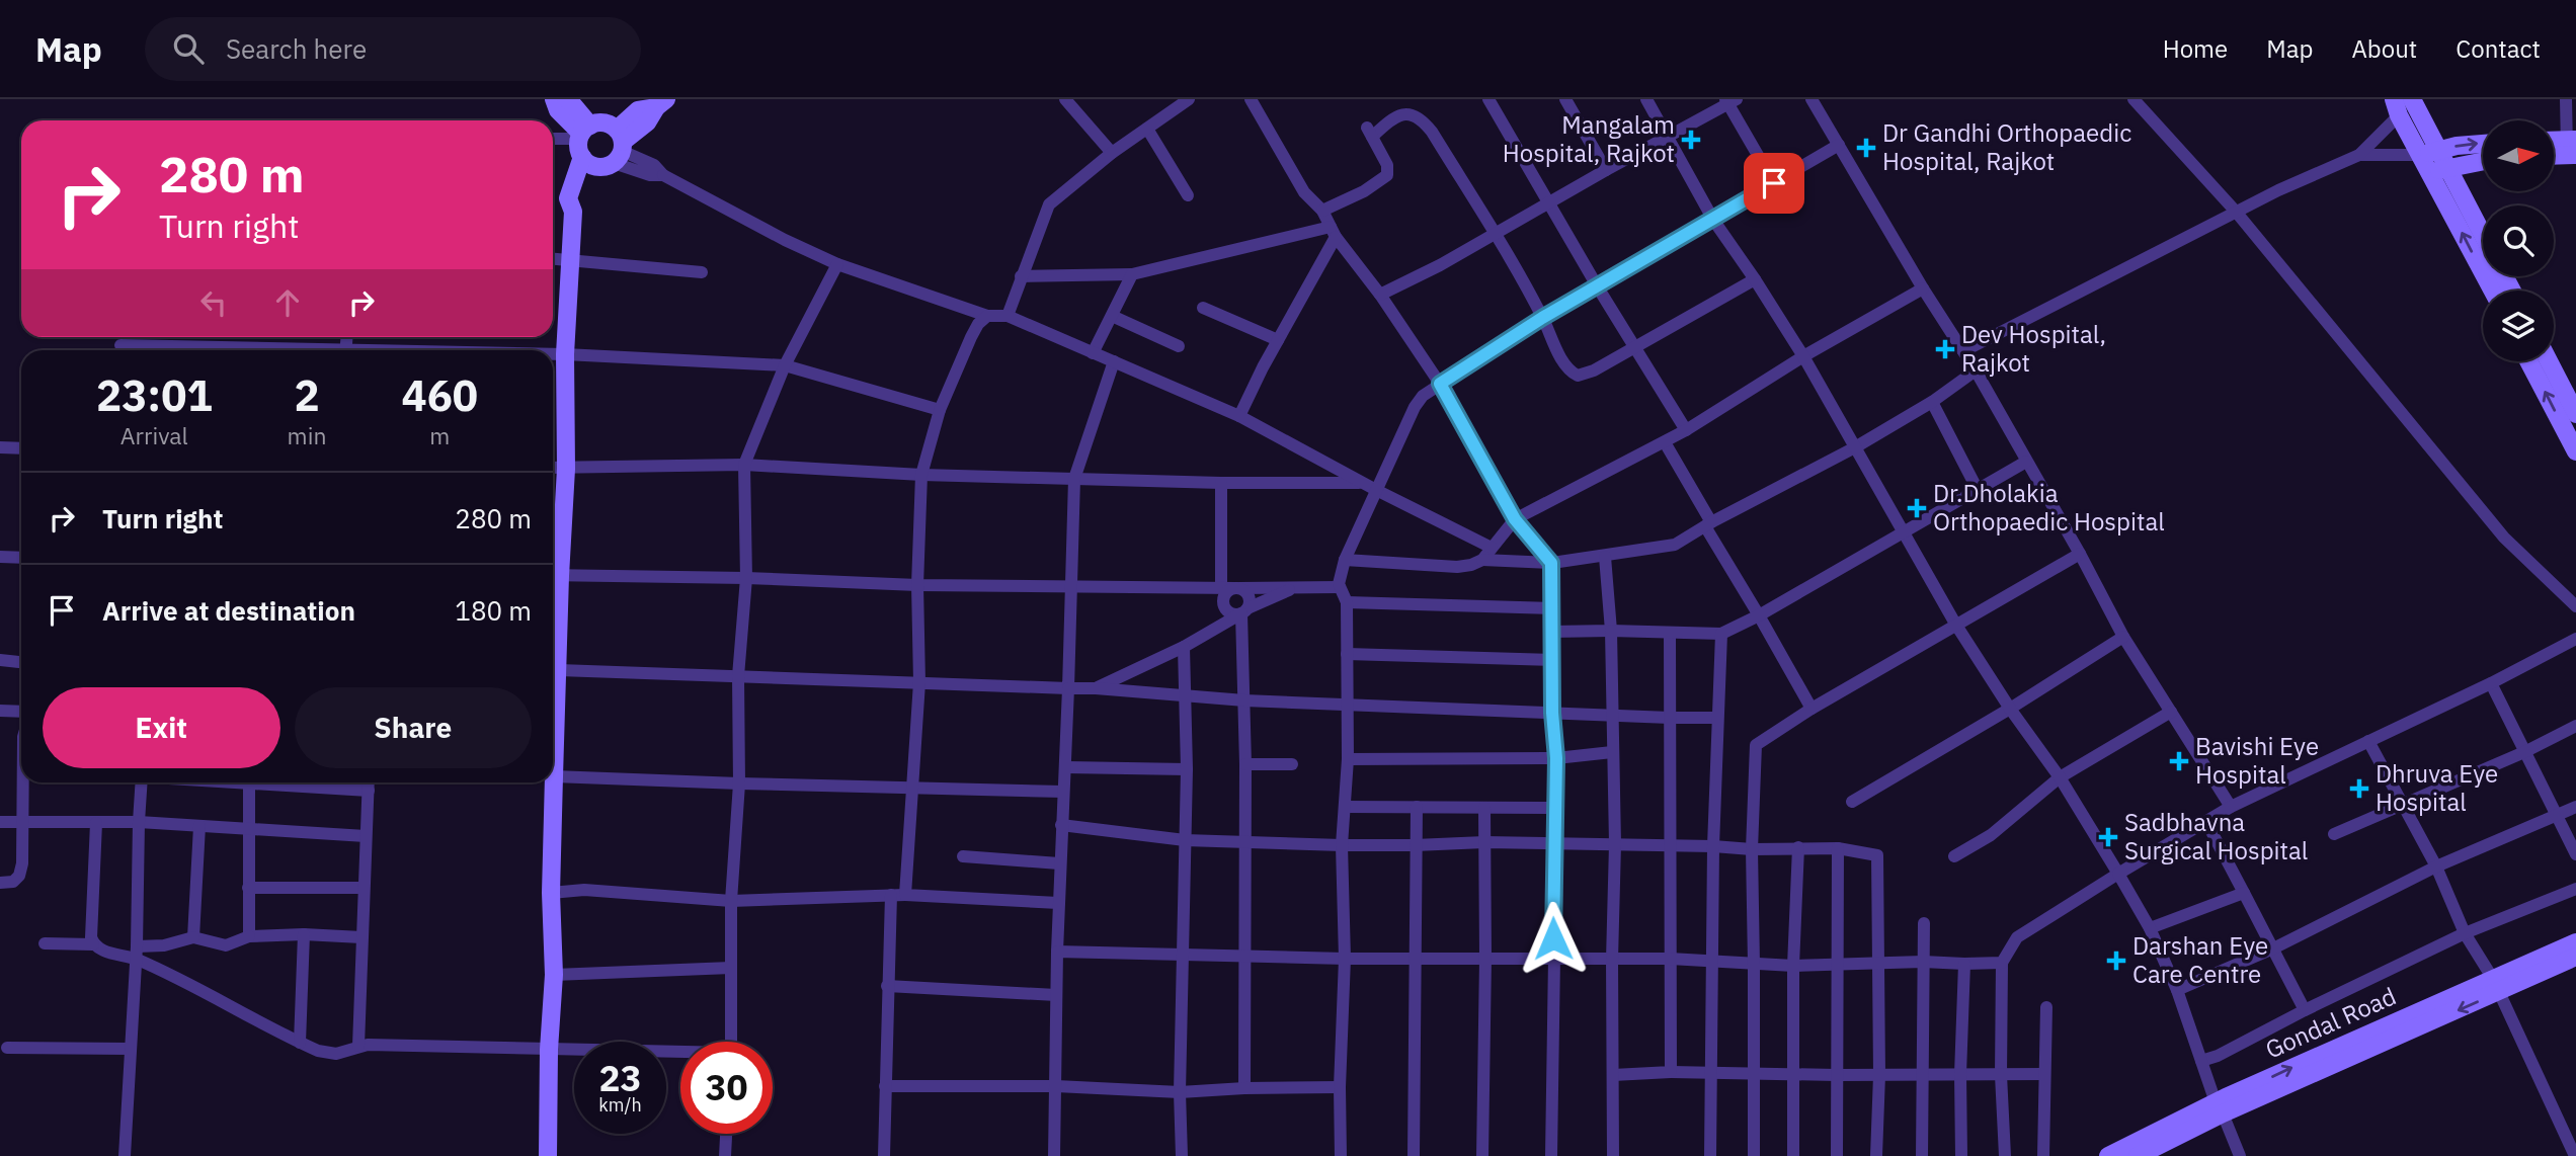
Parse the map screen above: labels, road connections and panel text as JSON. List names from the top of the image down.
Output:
{
  "streets": {
    "main road": ["Gondal Road"]
  },
  "places": {
    "health": [
      "Mangalam Hospital, Rajkot",
      "Dr Gandhi Orthopaedic Hospital, Rajkot",
      "Dev Hospital, Rajkot",
      "Dr.Dholakia Orthopaedic Hospital",
      "Bavishi Eye Hospital",
      "Dhruva Eye Hospital",
      "Sadbhavna Surgical Hospital",
      "Darshan Eye Care Centre"
    ]
  },
  "north": "right",
  "page": {
    "header": "Map",
    "search": "Search here",
    "nav": [
      "Home",
      "Map",
      "About",
      "Contact"
    ],
    "turn": ["280 m", "Turn right"],
    "eta": [
      "23:01",
      "Arrival",
      "2",
      "min",
      "460",
      "m"
    ],
    "list": [
      {
        "name": "Turn right",
        "value": "280 m"
      },
      {
        "name": "Arrive at destination",
        "value": "180 m"
      }
    ],
    "buttons": ["Exit", "Share"],
    "speed": "23 km/h",
    "limit": "30"
  }
}
